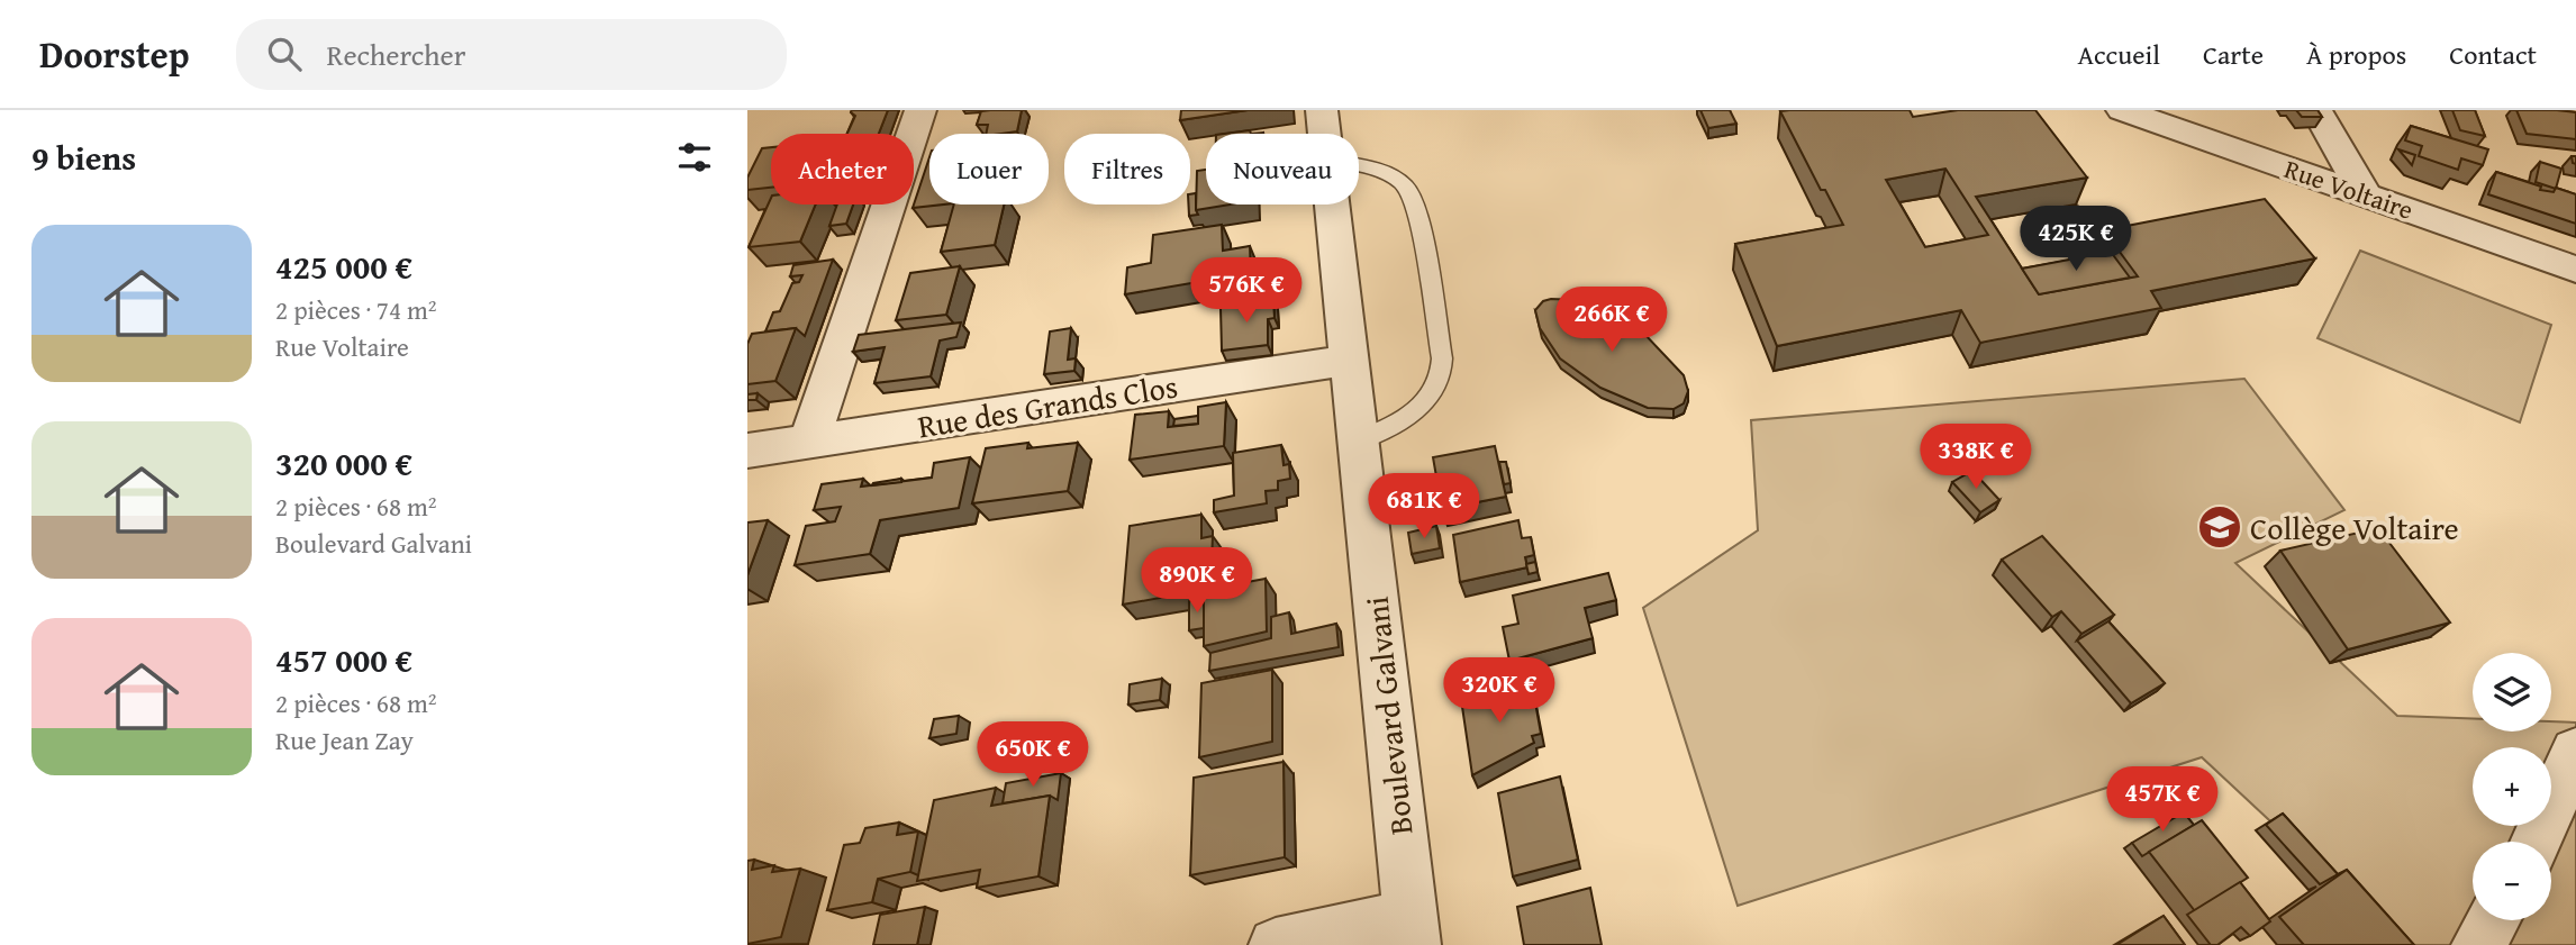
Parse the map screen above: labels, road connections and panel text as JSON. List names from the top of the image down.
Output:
{
  "streets": {
    "street": ["Rue Voltaire", "Rue des Grands Clos", "Boulevard Galvani"]
  },
  "crossings": [
    ["Rue des Grands Clos", "Boulevard Galvani"]
  ],
  "places": {
    "school or university": ["Collège Voltaire"]
  },
  "page": {
    "header": "Doorstep",
    "search": "Rechercher",
    "nav": [
      "Accueil",
      "Carte",
      "À propos",
      "Contact"
    ],
    "heading": "9 biens",
    "chip": [
      "Acheter",
      "Louer",
      "Filtres",
      "Nouveau"
    ],
    "list": [
      {
        "name": "425 000 €",
        "note": "2 pièces · 74 m² · Rue Voltaire"
      },
      {
        "name": "320 000 €",
        "note": "2 pièces · 68 m² · Boulevard Galvani"
      },
      {
        "name": "457 000 €",
        "note": "2 pièces · 68 m² · Rue Jean Zay"
      }
    ],
    "price": [
      "425K €",
      "576K €",
      "266K €",
      "338K €",
      "681K €",
      "890K €",
      "320K €",
      "650K €",
      "457K €"
    ],
    "map_buttons": ["+", "−"]
  }
}
